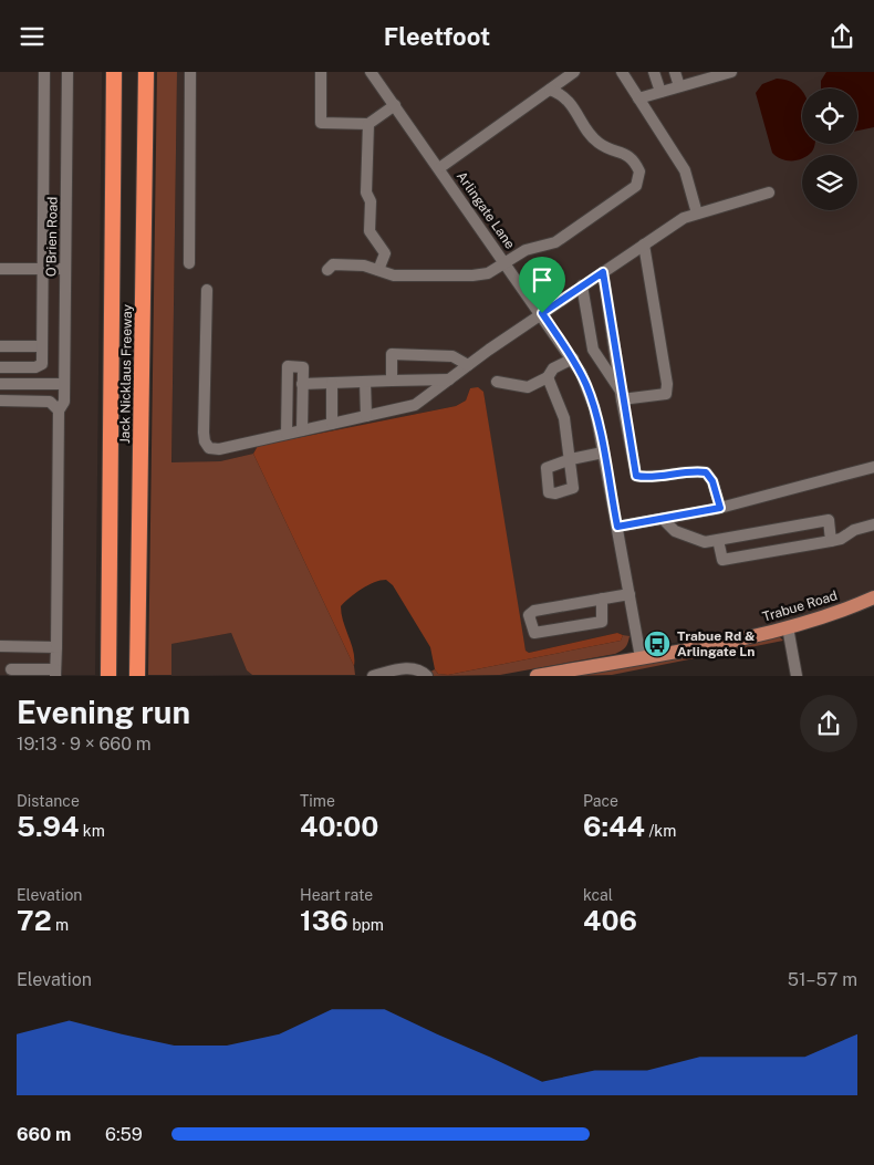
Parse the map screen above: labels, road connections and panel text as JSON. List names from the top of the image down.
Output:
{
  "streets": {
    "highway": ["Jack Nicklaus Freeway"],
    "main road": ["Trabue Road"],
    "street": ["Arlingate Lane", "O'Brien Road"]
  },
  "crossings": [
    ["Arlingate Lane", "Trabue Road"]
  ],
  "places": {
    "bus stop": ["Trabue Rd & Arlingate Ln"]
  },
  "page": {
    "header": "Fleetfoot",
    "heading": ["Evening run", "19:13 · 9 × 660 m"],
    "stats": [
      ["Distance", "5.94 km"],
      ["Time", "40:00"],
      ["Pace", "6:44 /km"],
      ["Elevation", "72 m"],
      ["Heart rate", "136 bpm"],
      ["kcal", "406"]
    ],
    "chart": ["Elevation", "51–57 m"],
    "list": [
      {
        "name": "660 m",
        "note": "6:59"
      }
    ]
  }
}
